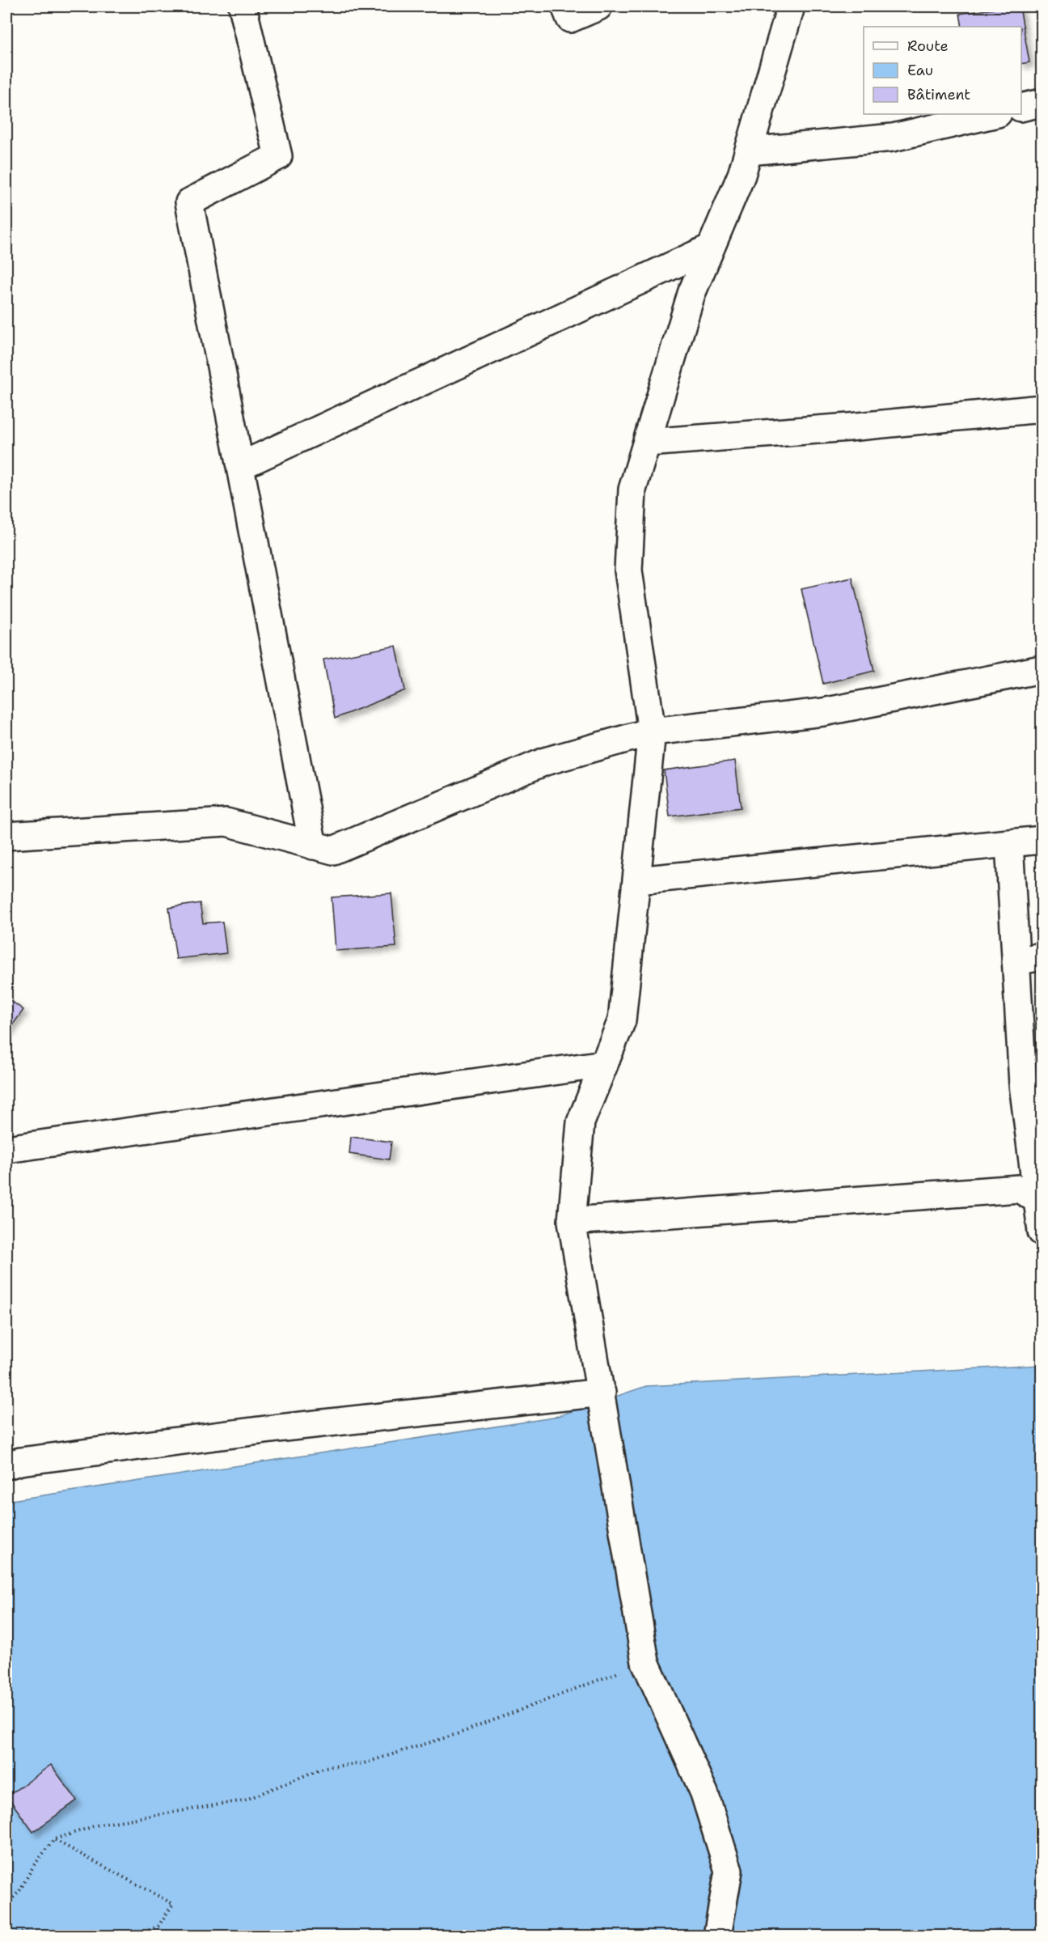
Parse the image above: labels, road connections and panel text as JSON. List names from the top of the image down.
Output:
{
  "legend": ["Route", "Eau", "Bâtiment"]
}
